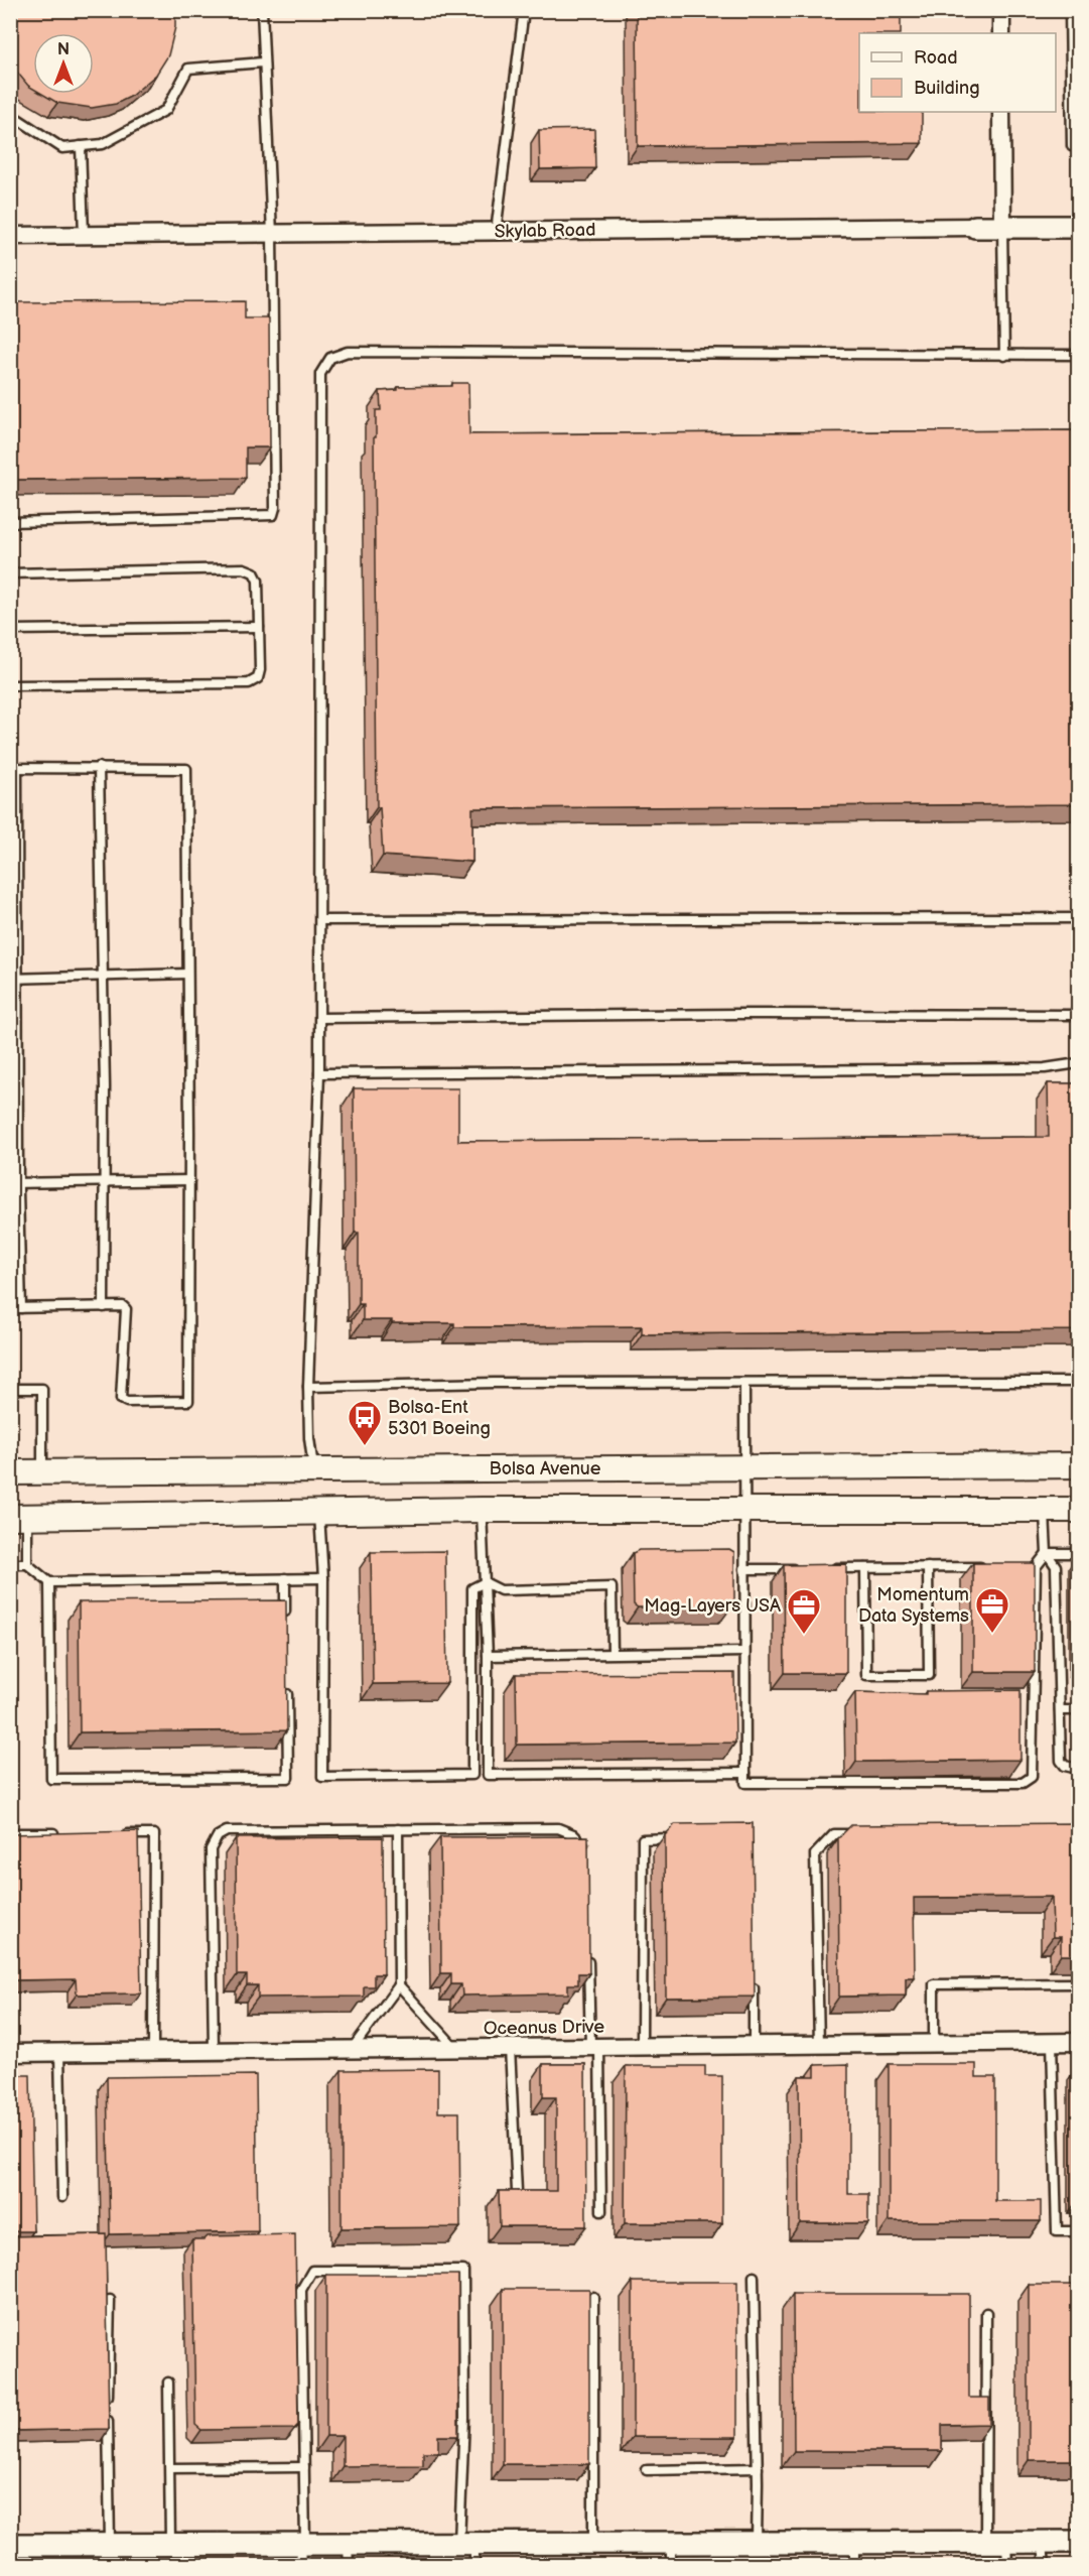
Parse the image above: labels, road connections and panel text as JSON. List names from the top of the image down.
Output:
{
  "streets": {
    "main road": ["Bolsa Avenue"],
    "street": ["Skylab Road", "Oceanus Drive"]
  },
  "places": {
    "bus stop": ["Bolsa-Ent 5301 Boeing"],
    "office": ["Momentum Data Systems", "Mag-Layers USA"]
  },
  "legend": ["Road", "Building"],
  "north": "top"
}
